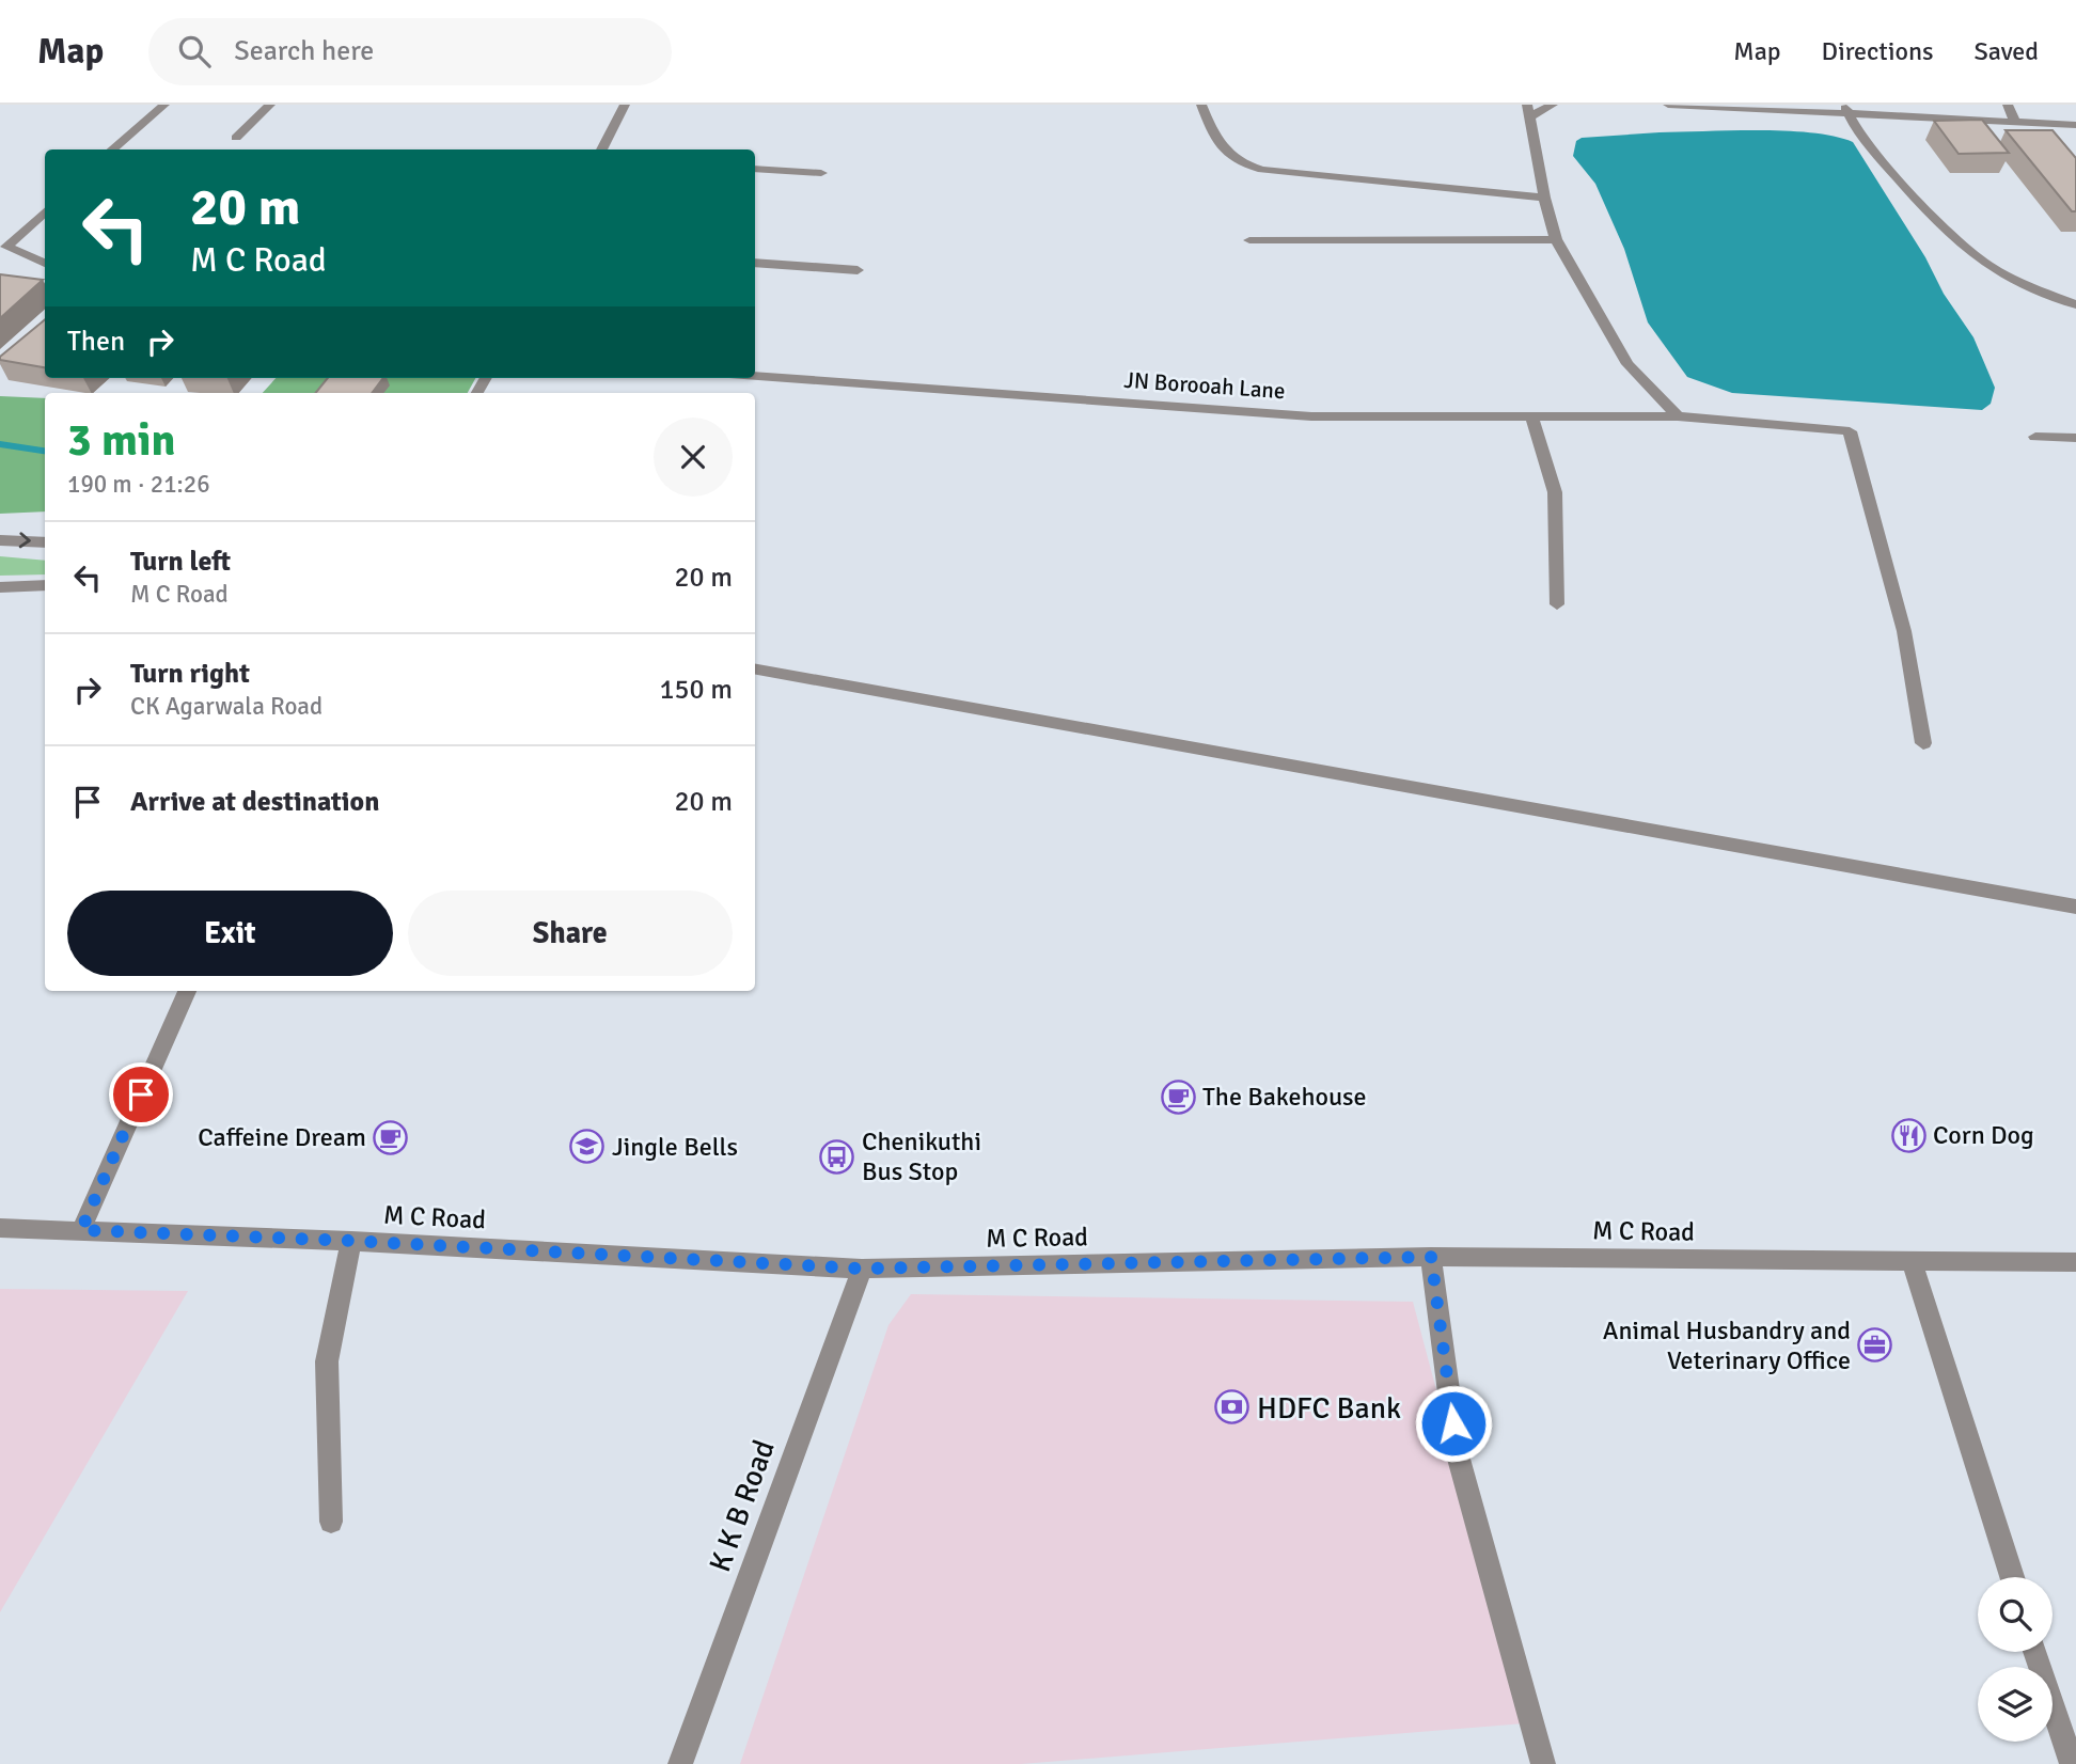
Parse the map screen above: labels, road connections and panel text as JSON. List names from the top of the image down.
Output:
{
  "streets": {
    "street": ["JN Borooah Lane", "M C Road", "K K B Road"]
  },
  "crossings": [
    ["M C Road", "K K B Road"]
  ],
  "places": {
    "cafe": ["The Bakehouse", "Caffeine Dream"],
    "restaurant": ["Corn Dog"],
    "school or university": ["Jingle Bells"],
    "bus stop": ["Chenikuthi Bus Stop"],
    "office": ["Animal Husbandry and Veterinary Office"],
    "bank": ["HDFC Bank"]
  },
  "page": {
    "header": "Map",
    "search": "Search here",
    "nav": ["Map", "Directions", "Saved"],
    "turn": ["20 m", "M C Road"],
    "then": "Then",
    "heading": ["3 min", "190 m · 21:26"],
    "list": [
      {
        "name": "Turn left",
        "note": "M C Road",
        "value": "20 m"
      },
      {
        "name": "Turn right",
        "note": "CK Agarwala Road",
        "value": "150 m"
      },
      {
        "name": "Arrive at destination",
        "value": "20 m"
      }
    ],
    "buttons": ["Exit", "Share"]
  }
}
